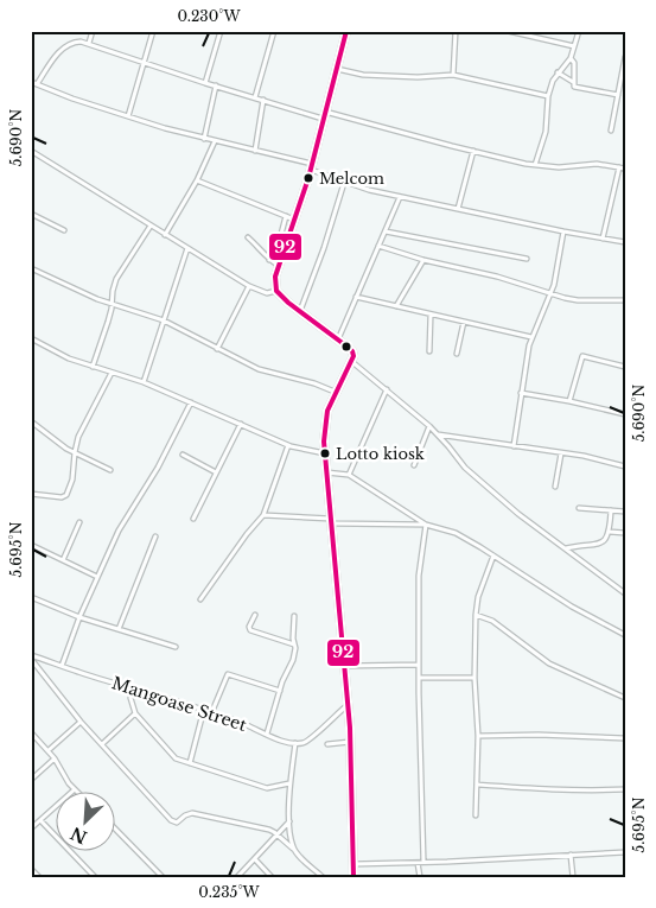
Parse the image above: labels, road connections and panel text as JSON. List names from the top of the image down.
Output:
{
  "streets": {
    "street": ["Mangoase Street"]
  },
  "places": ["Melcom", "Lotto kiosk"],
  "lines": ["transit line 92"],
  "north": "bottom left",
  "coordinates": [
    "0.230°W",
    "5.690°N",
    "5.695°N",
    "0.235°W"
  ]
}
